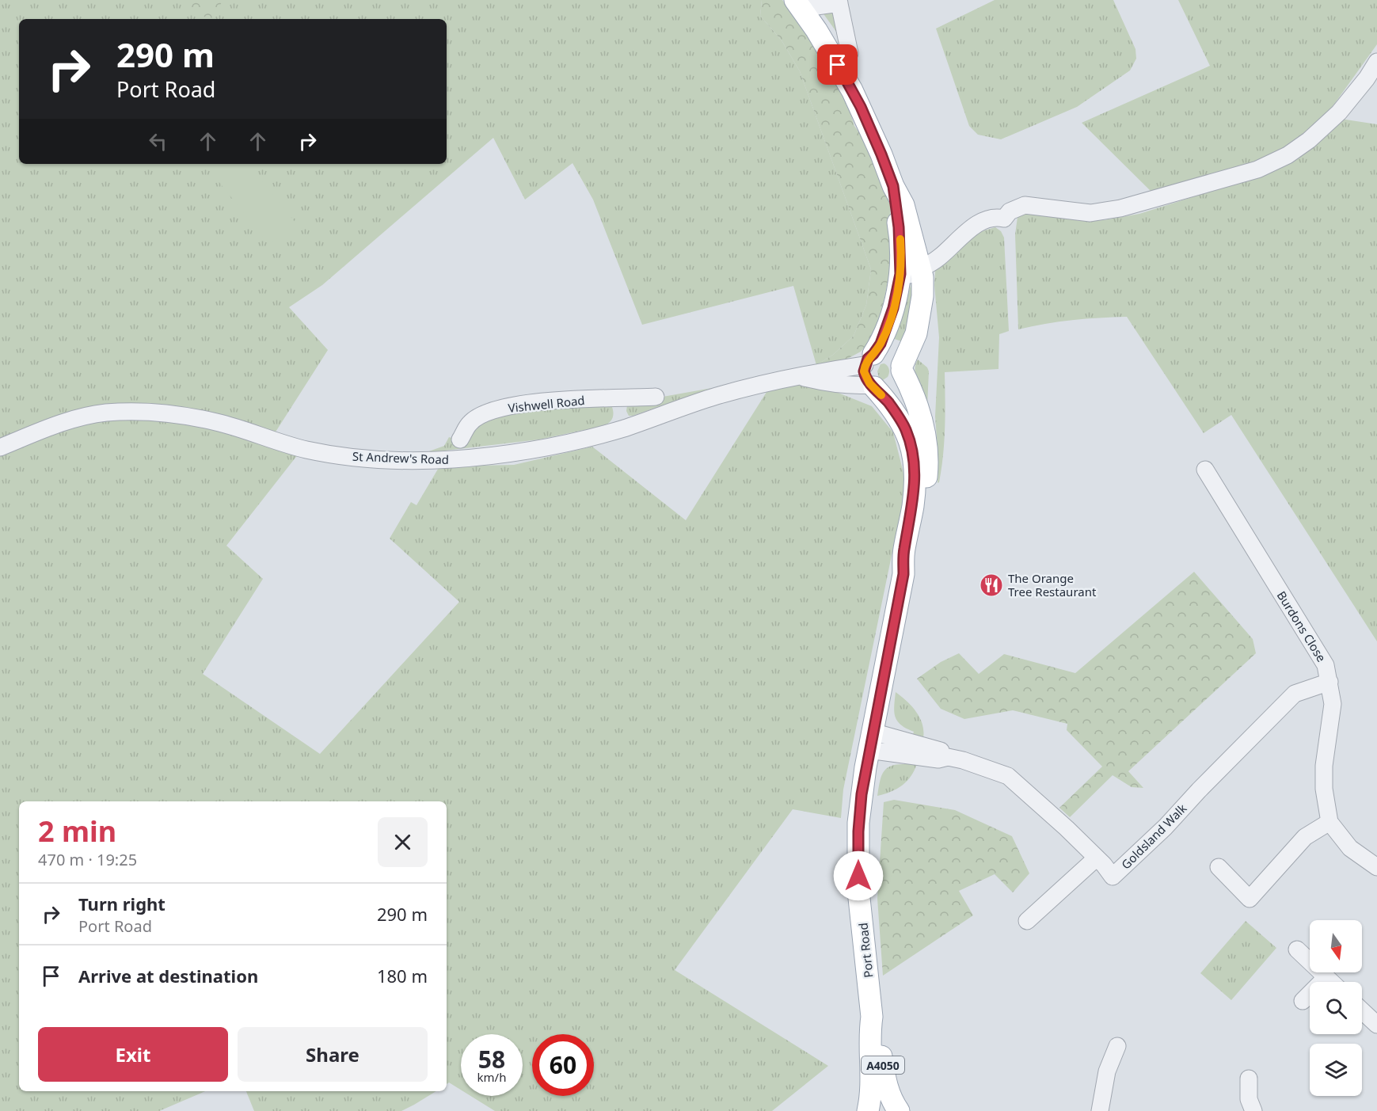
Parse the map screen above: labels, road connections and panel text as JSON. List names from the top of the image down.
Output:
{
  "streets": {
    "main road": ["Port Road", "A4050"],
    "street": [
      "Vishwell Road",
      "St Andrew's Road",
      "Burdons Close",
      "Goldsland Walk"
    ]
  },
  "crossings": [
    ["St Andrew's Road", "Port Road"],
    ["Burdons Close", "Goldsland Walk"],
    ["Goldsland Walk", "Port Road"]
  ],
  "places": {
    "restaurant": ["The Orange Tree Restaurant"]
  },
  "north": "bottom",
  "page": {
    "turn": ["290 m", "Port Road"],
    "heading": ["2 min", "470 m · 19:25"],
    "list": [
      {
        "name": "Turn right",
        "note": "Port Road",
        "value": "290 m"
      },
      {
        "name": "Arrive at destination",
        "value": "180 m"
      }
    ],
    "buttons": ["Exit", "Share"],
    "speed": "58 km/h",
    "limit": "60"
  }
}
